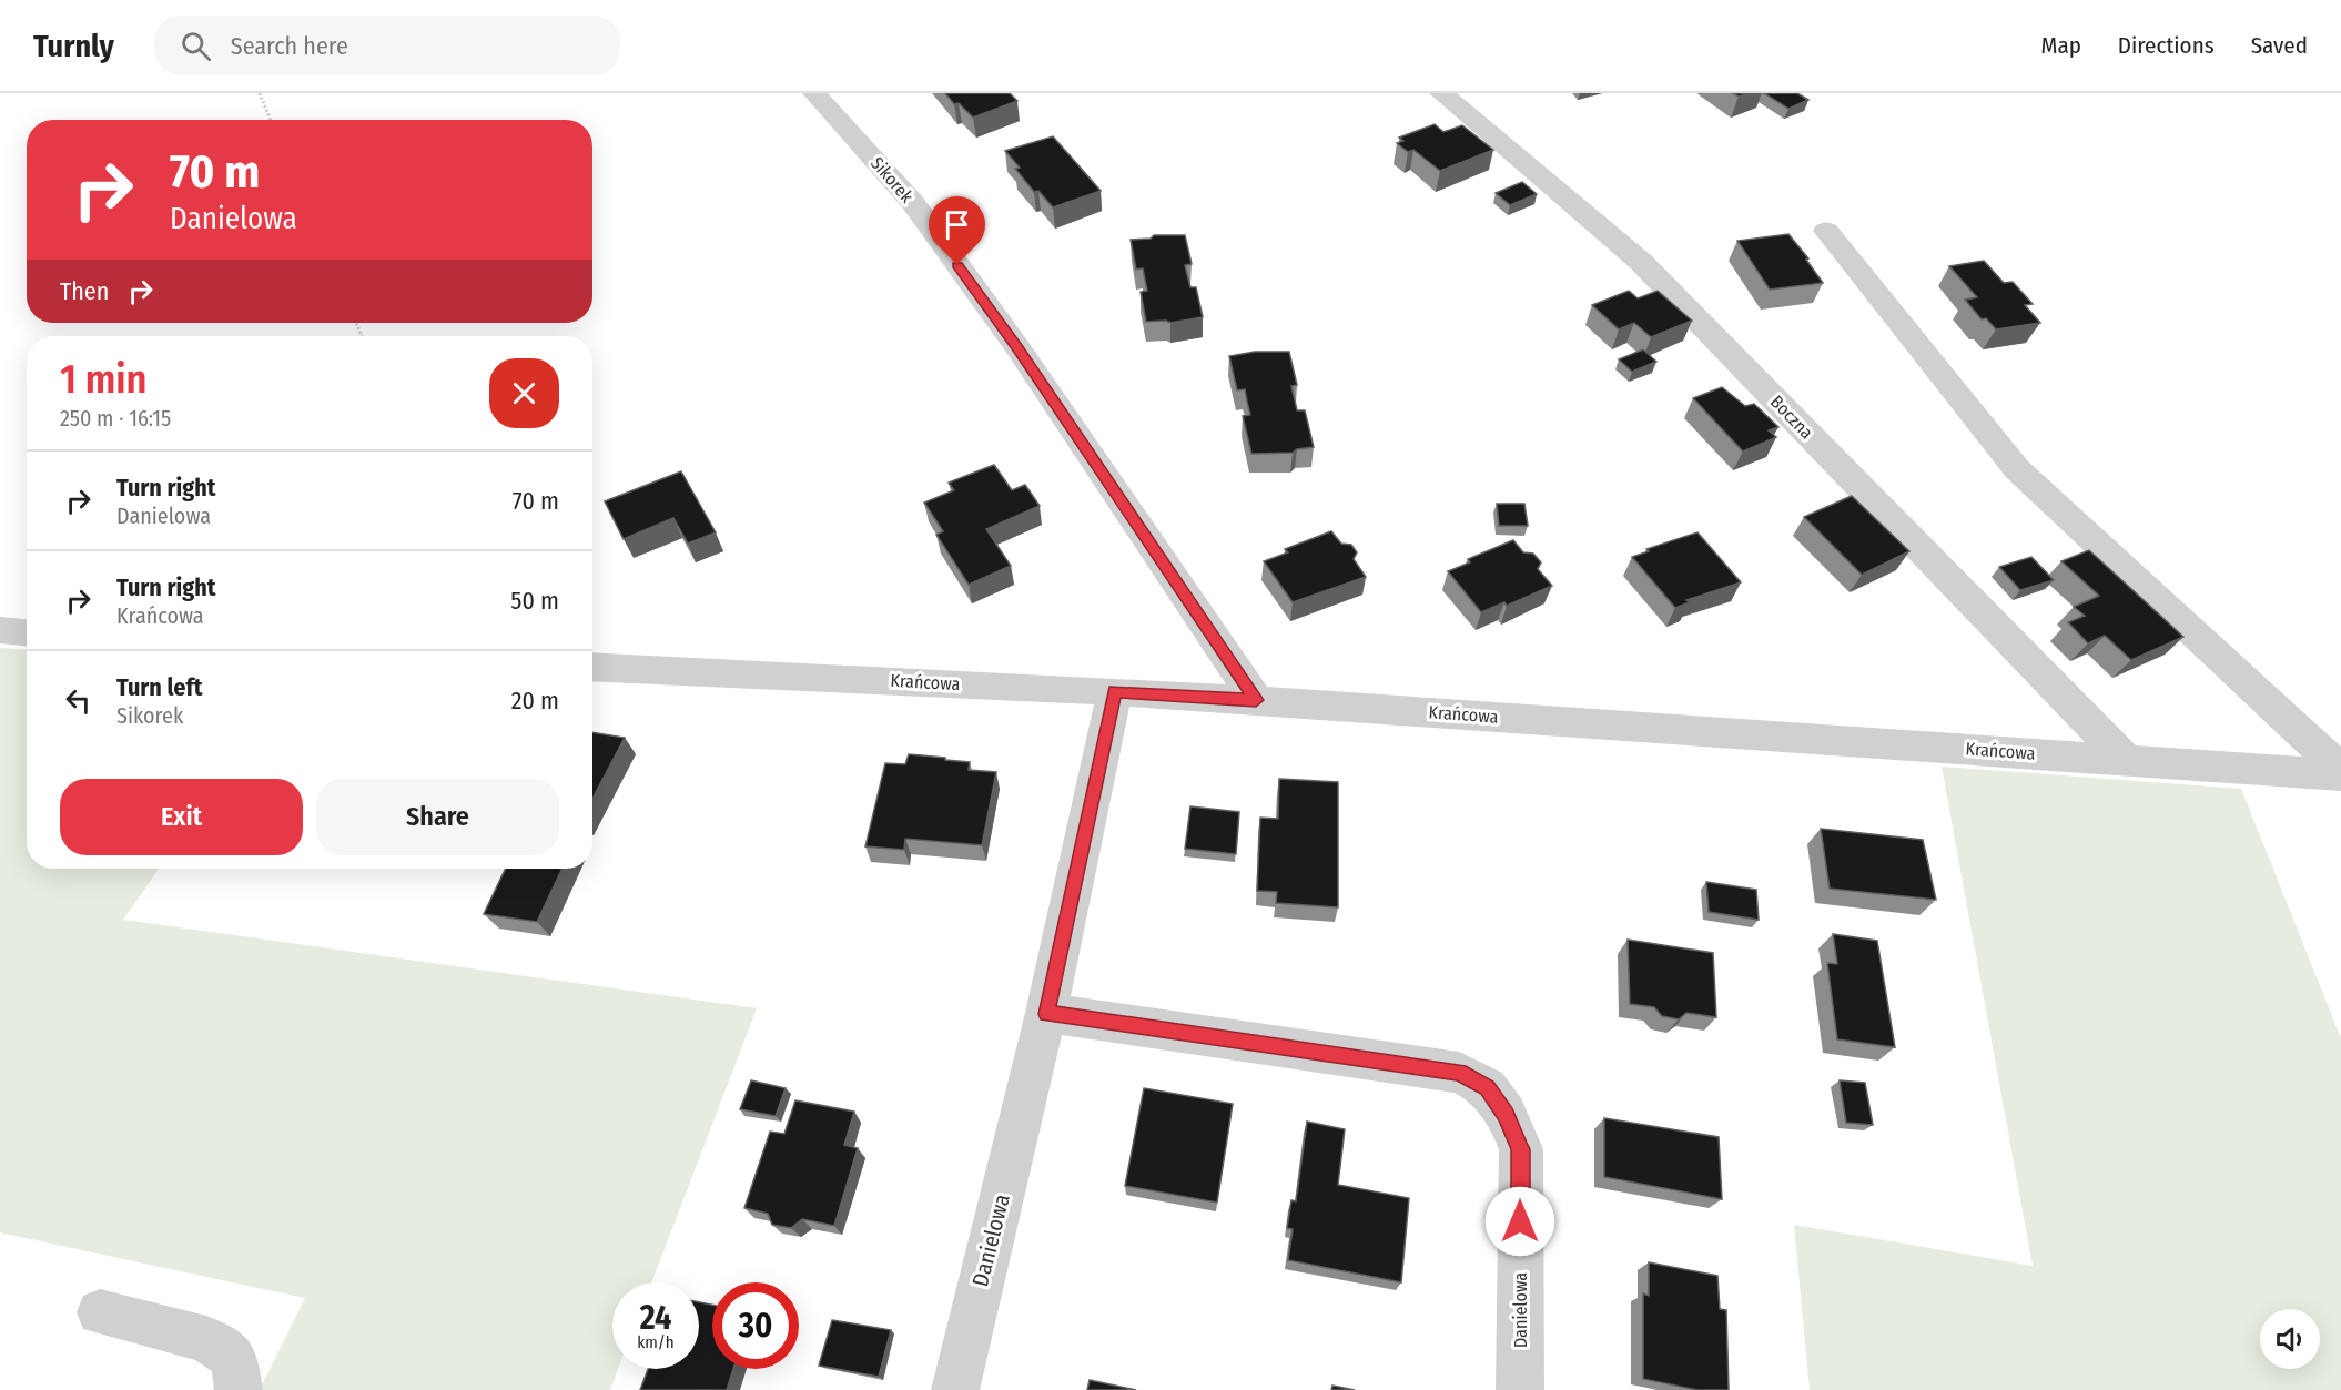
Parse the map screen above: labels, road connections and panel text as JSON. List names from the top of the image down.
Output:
{
  "streets": {
    "street": [
      "Sikorek",
      "Boczna",
      "Krańcowa",
      "Danielowa"
    ]
  },
  "crossings": [
    ["Sikorek", "Krańcowa"],
    ["Boczna", "Krańcowa"],
    ["Krańcowa", "Danielowa"]
  ],
  "page": {
    "header": "Turnly",
    "search": "Search here",
    "nav": ["Map", "Directions", "Saved"],
    "turn": ["70 m", "Danielowa"],
    "then": "Then",
    "heading": ["1 min", "250 m · 16:15"],
    "list": [
      {
        "name": "Turn right",
        "note": "Danielowa",
        "value": "70 m"
      },
      {
        "name": "Turn right",
        "note": "Krańcowa",
        "value": "50 m"
      },
      {
        "name": "Turn left",
        "note": "Sikorek",
        "value": "20 m"
      }
    ],
    "buttons": ["Exit", "Share"],
    "speed": "24 km/h",
    "limit": "30"
  }
}
